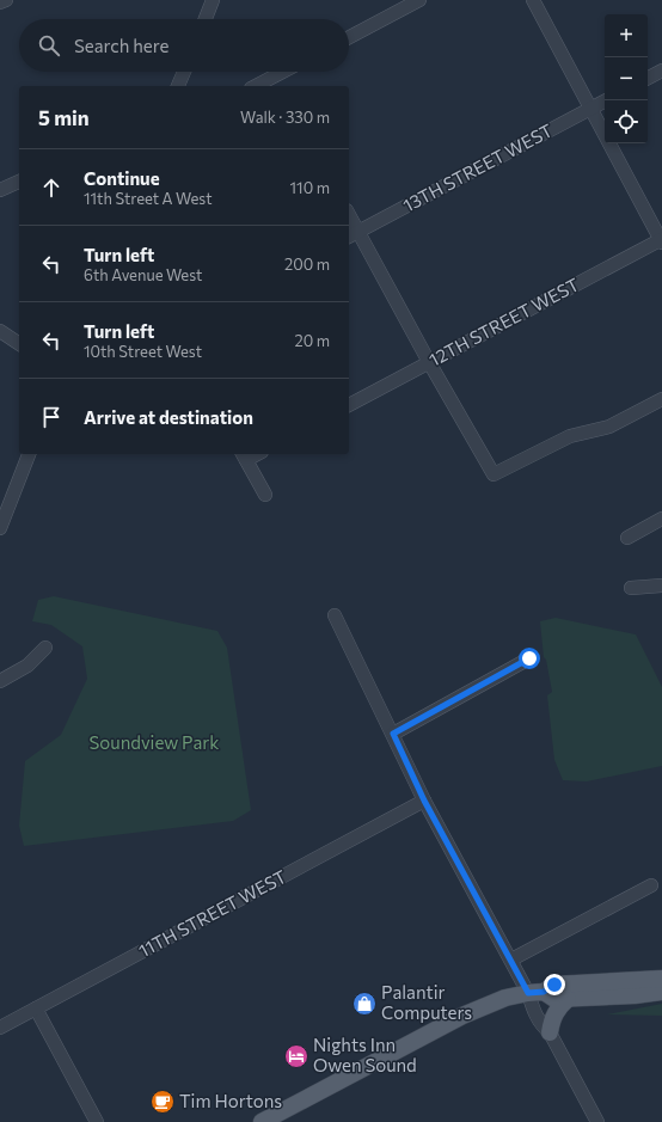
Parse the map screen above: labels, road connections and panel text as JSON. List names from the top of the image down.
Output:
{
  "streets": {
    "street": ["13TH STREET WEST", "12TH STREET WEST", "11TH STREET WEST"]
  },
  "parks": ["Soundview Park"],
  "places": {
    "shop": ["Palantir Computers"],
    "hotel": ["Nights Inn Owen Sound"],
    "cafe": ["Tim Hortons"]
  },
  "page": {
    "map_buttons": ["+", "−"],
    "search": "Search here",
    "heading": ["5 min", "Walk · 330 m"],
    "list": [
      ["Continue", "11th Street A West", "110 m"],
      ["Turn left", "6th Avenue West", "200 m"],
      ["Turn left", "10th Street West", "20 m"],
      "Arrive at destination"
    ]
  }
}
